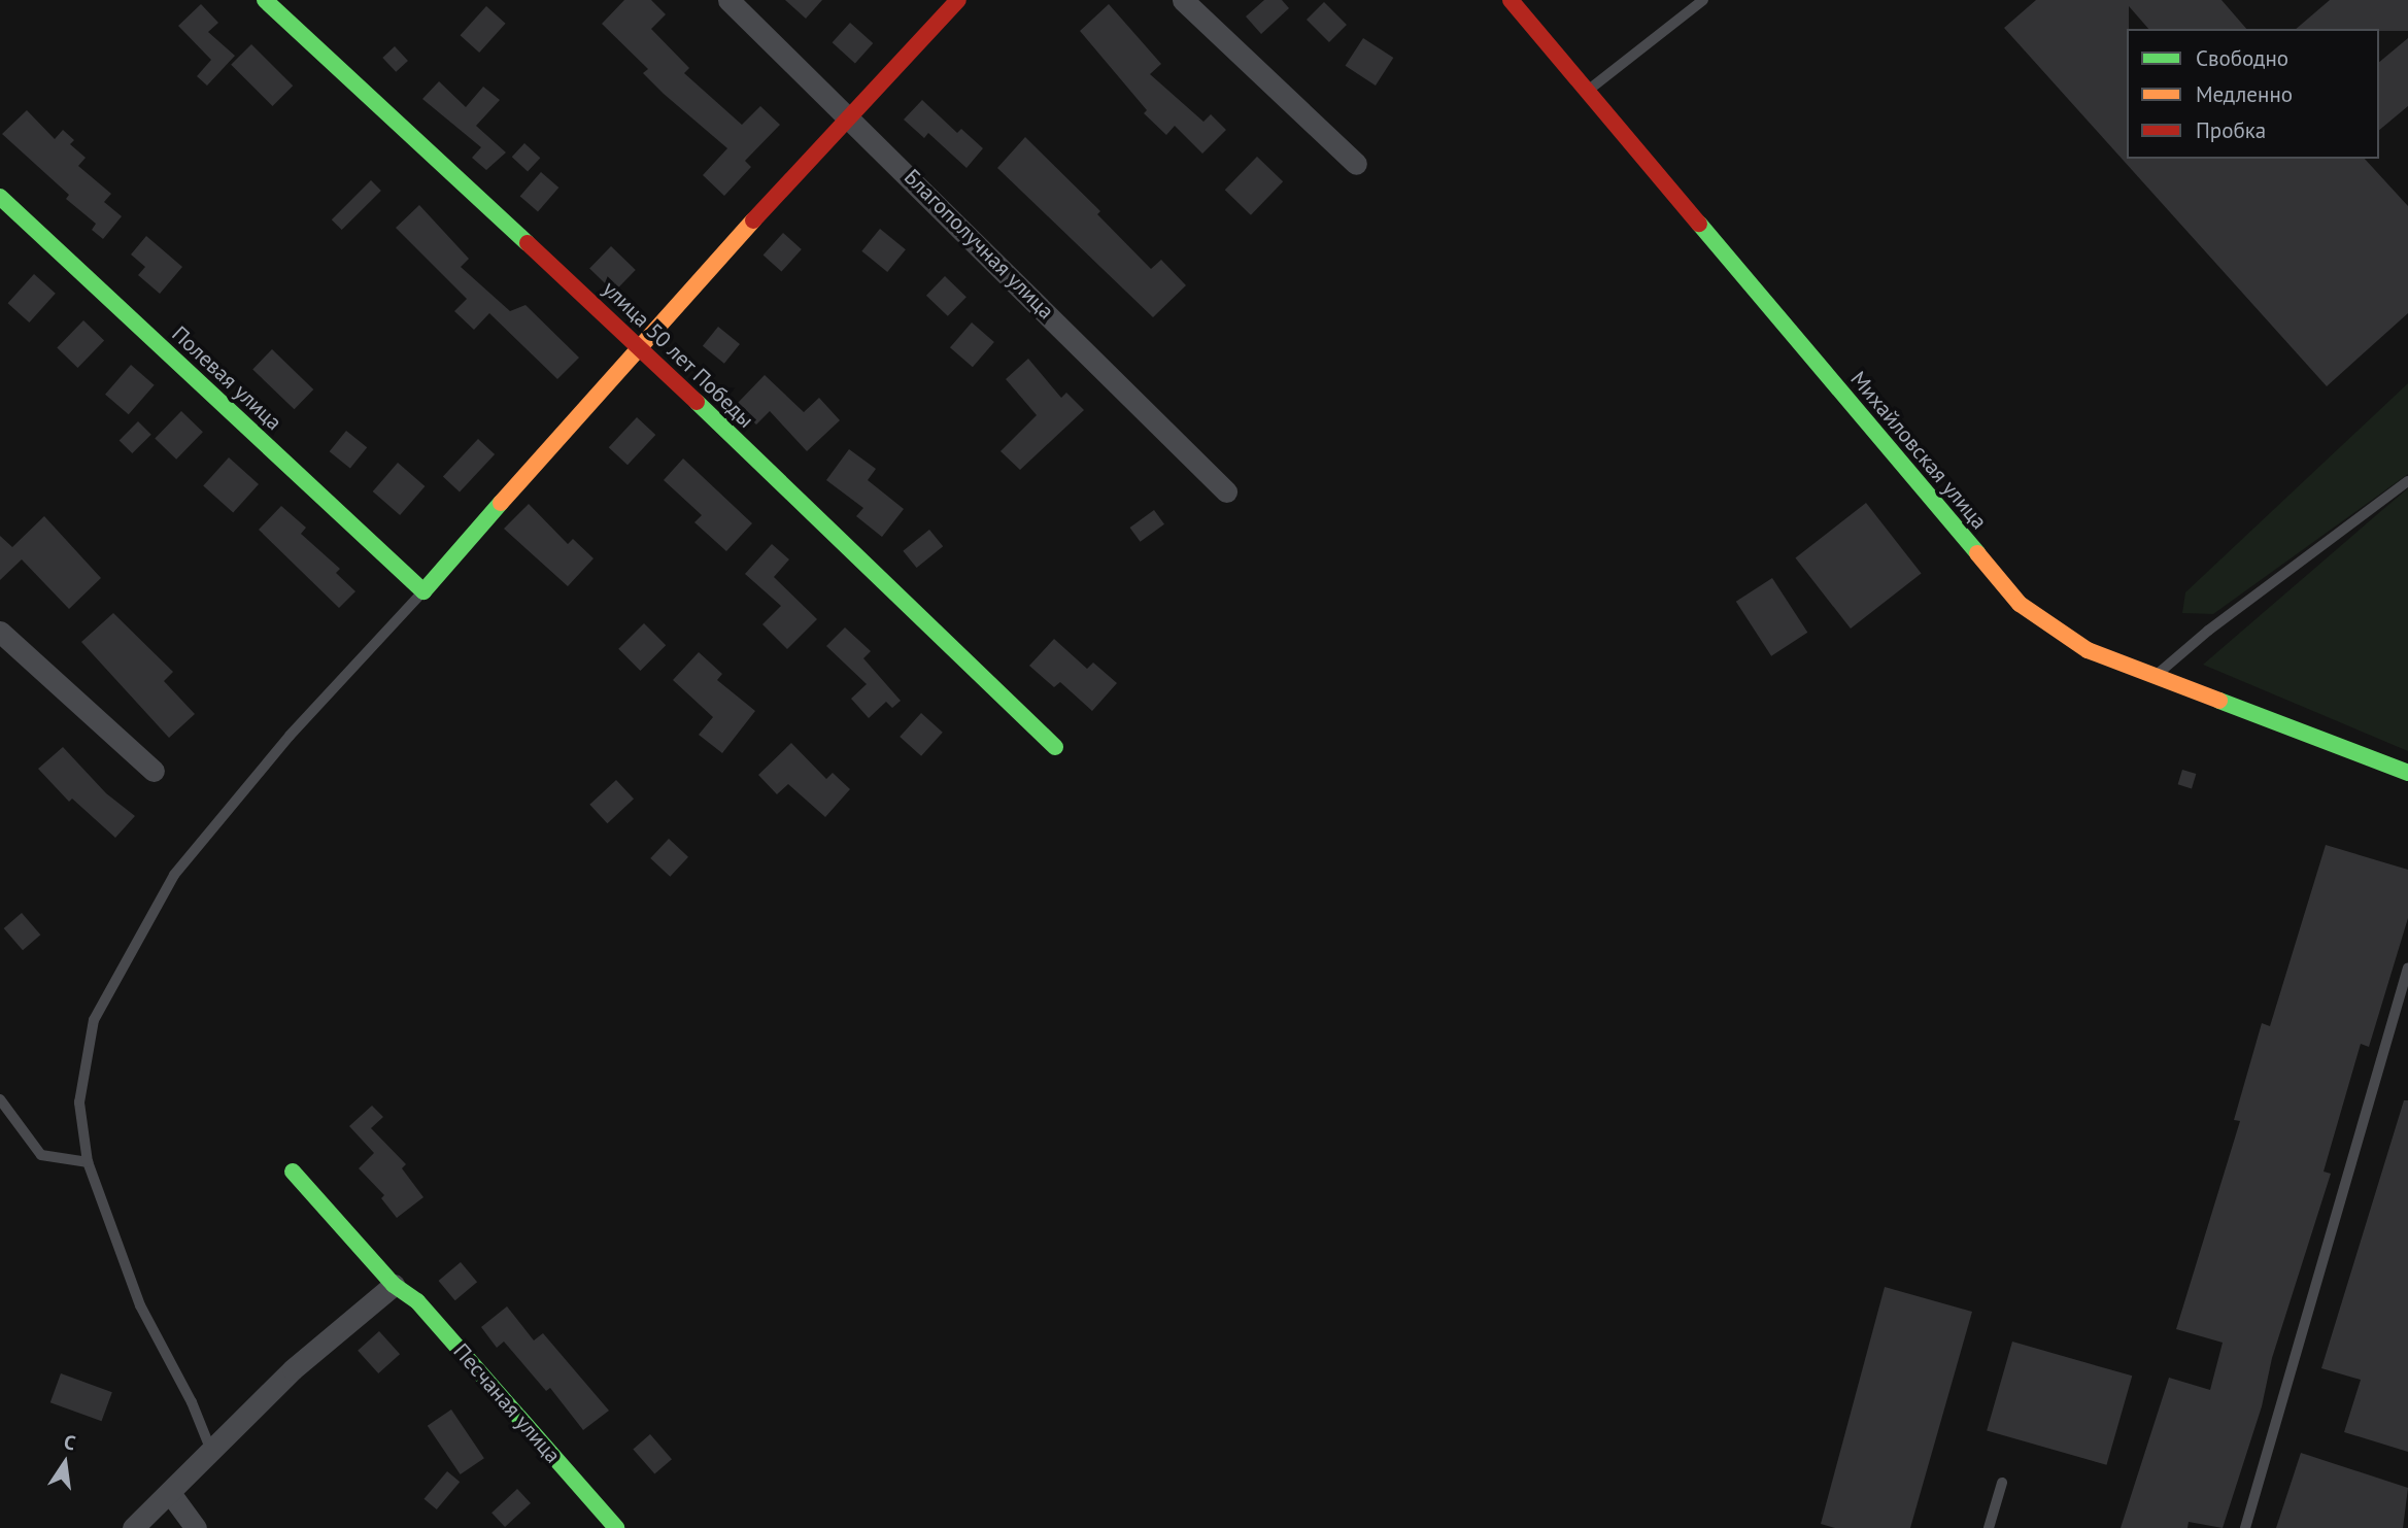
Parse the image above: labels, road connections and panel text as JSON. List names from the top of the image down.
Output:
{
  "streets": {
    "street": [
      "Благополучная улица",
      "улица 50 лет Победы",
      "Полевая улица",
      "Михайловская улица",
      "Песчаная улица"
    ]
  },
  "legend": ["Свободно", "Медленно", "Пробка"],
  "north": "top"
}
